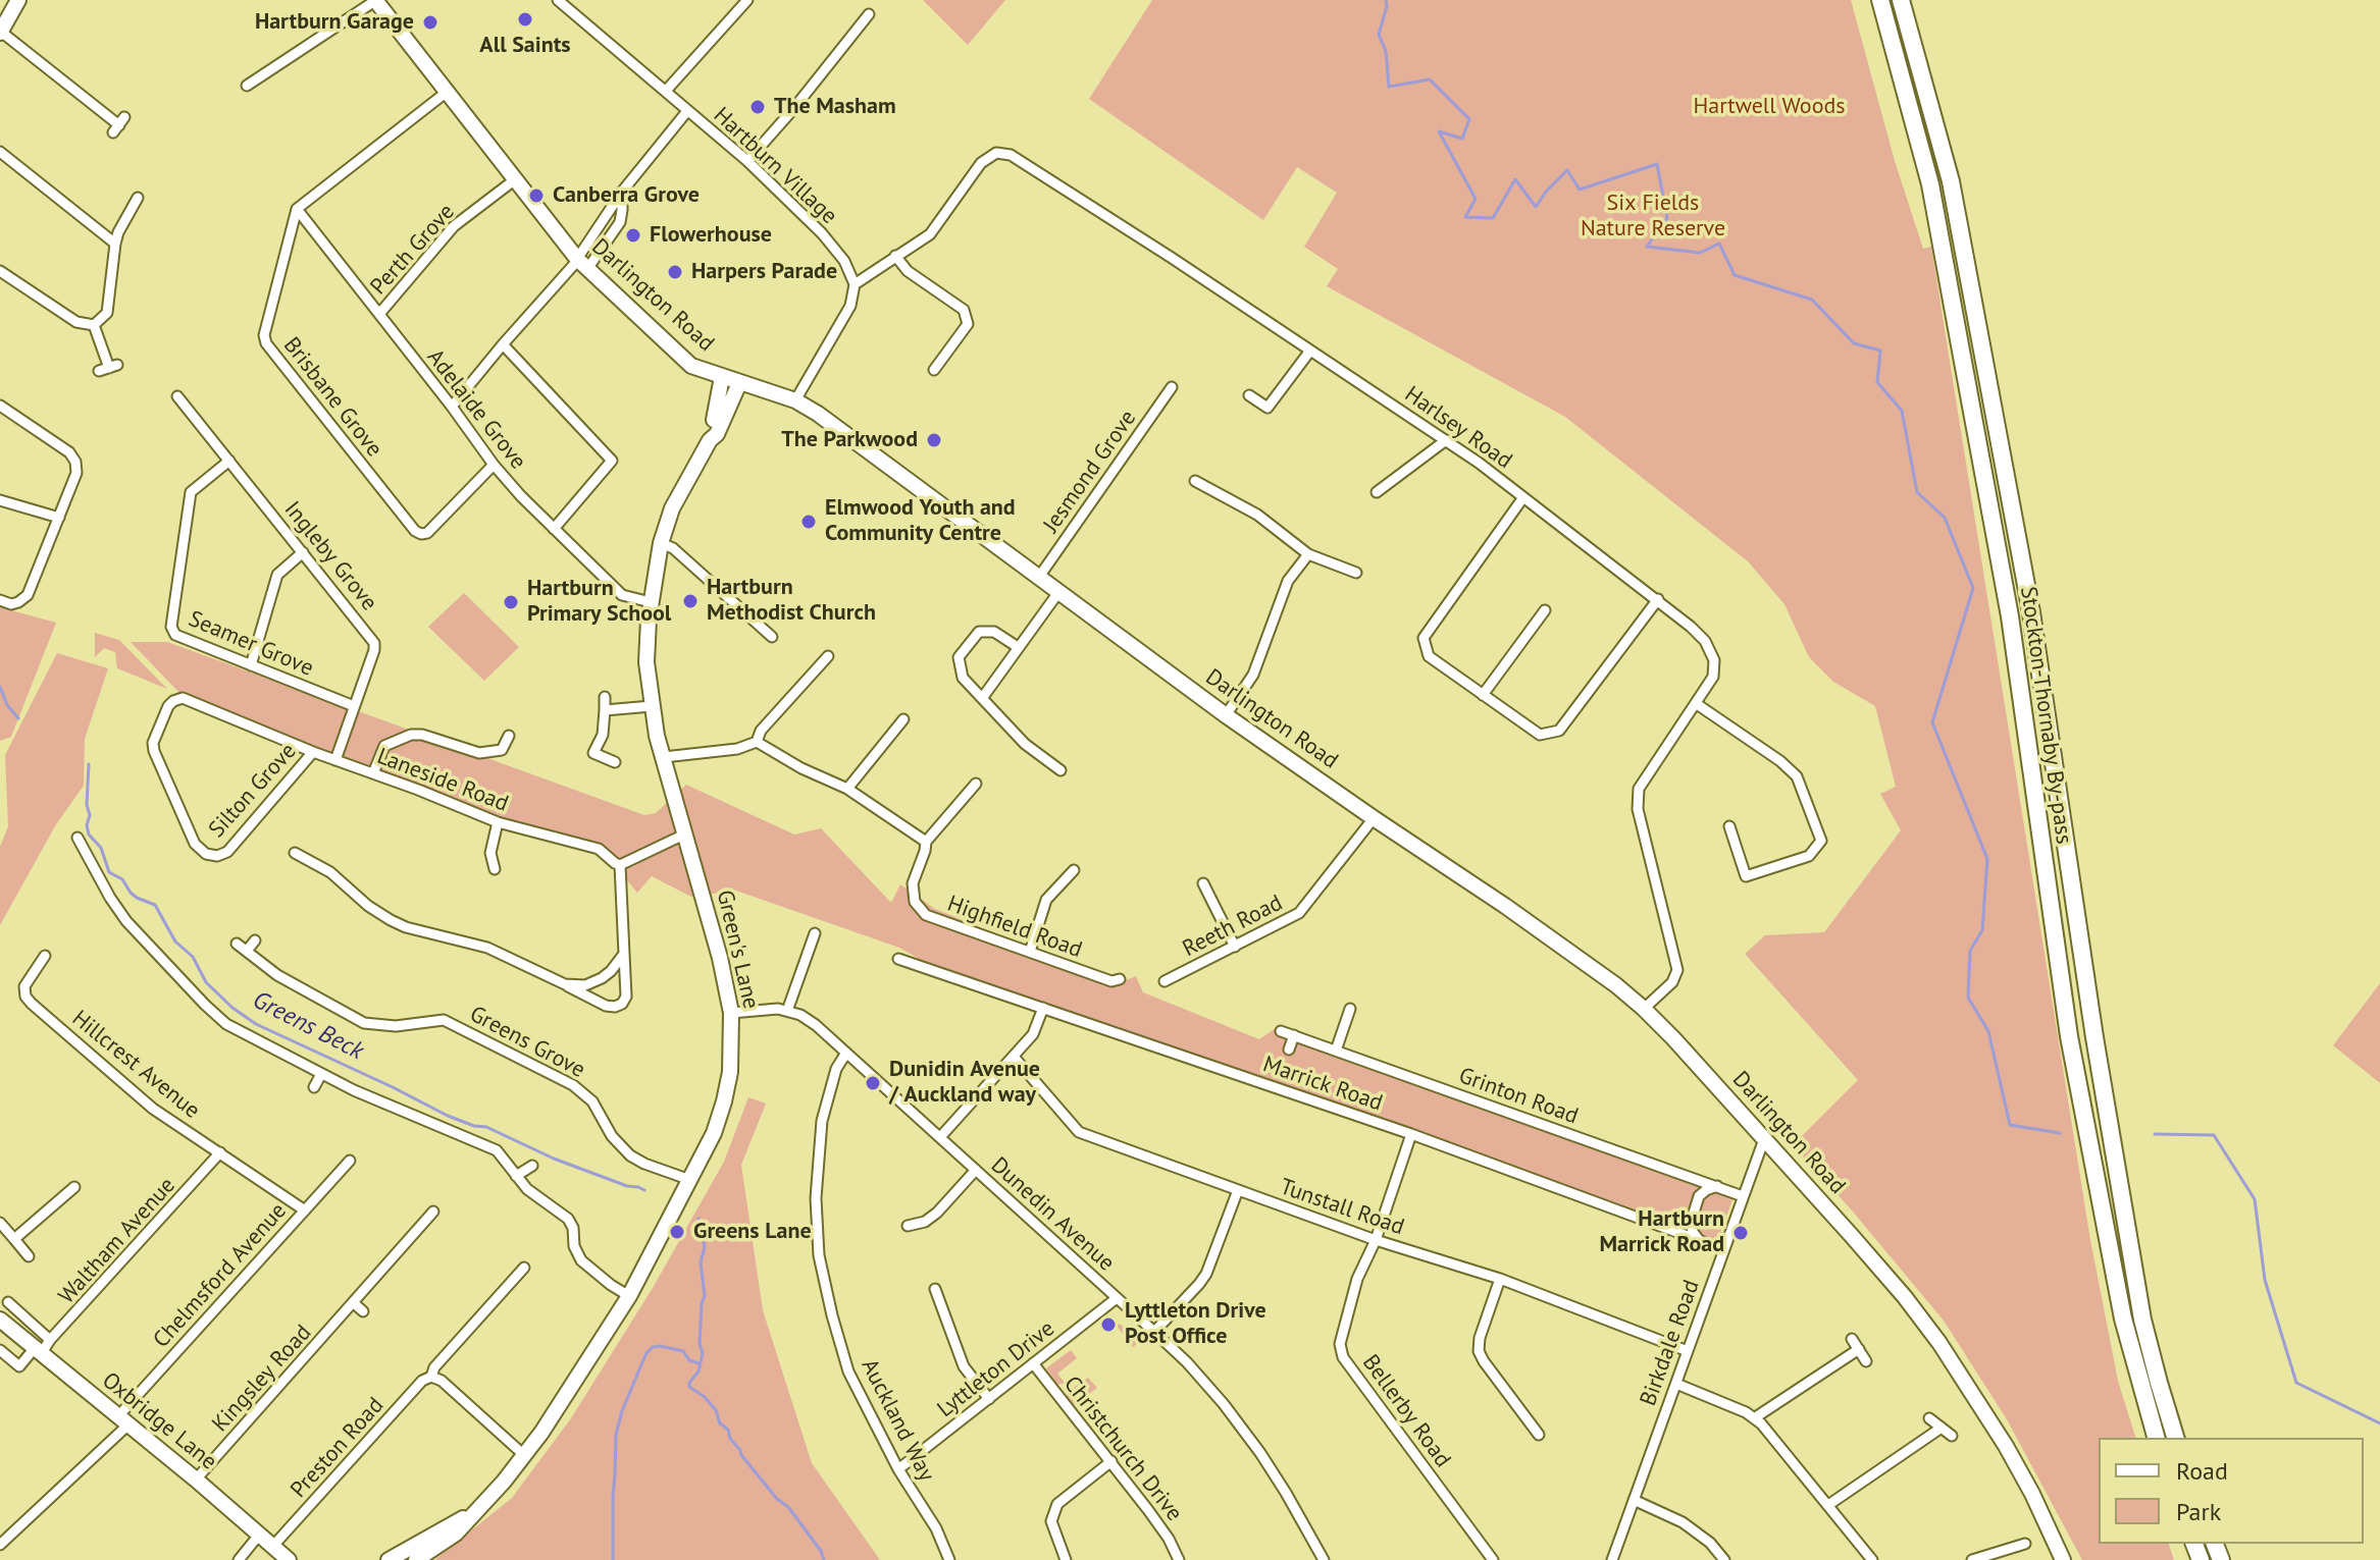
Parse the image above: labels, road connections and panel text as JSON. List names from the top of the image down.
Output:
{
  "streets": {
    "highway": ["Stockton-Thornaby By-pass"],
    "street": [
      "Hartburn Village",
      "Perth Grove",
      "Darlington Road",
      "Brisbane Grove",
      "Adelaide Grove",
      "Harlsey Road",
      "Jesmond Grove",
      "Ingleby Grove",
      "Seamer Grove",
      "Laneside Road",
      "Silton Grove",
      "Reeth Road",
      "Highfield Road",
      "Green's Lane",
      "Greens Grove",
      "Hillcrest Avenue",
      "Marrick Road",
      "Grinton Road",
      "Tunstall Road",
      "Dunedin Avenue",
      "Waltham Avenue",
      "Chelmsford Avenue",
      "Birkdale Road",
      "Lyttleton Drive",
      "Kingsley Road",
      "Bellerby Road",
      "Auckland Way",
      "Oxbridge Lane",
      "Preston Road",
      "Christchurch Drive"
    ]
  },
  "crossings": [
    ["Hartburn Village", "Harlsey Road"],
    ["Perth Grove", "Darlington Road"],
    ["Perth Grove", "Adelaide Grove"],
    ["Darlington Road", "Harlsey Road"],
    ["Darlington Road", "Jesmond Grove"],
    ["Darlington Road", "Reeth Road"],
    ["Darlington Road", "Green's Lane"],
    ["Darlington Road", "Birkdale Road"],
    ["Brisbane Grove", "Adelaide Grove"],
    ["Adelaide Grove", "Green's Lane"],
    ["Ingleby Grove", "Seamer Grove"],
    ["Ingleby Grove", "Laneside Road"],
    ["Laneside Road", "Silton Grove"],
    ["Green's Lane", "Greens Grove"],
    ["Hillcrest Avenue", "Waltham Avenue"],
    ["Hillcrest Avenue", "Chelmsford Avenue"],
    ["Marrick Road", "Birkdale Road"],
    ["Marrick Road", "Bellerby Road"],
    ["Grinton Road", "Birkdale Road"],
    ["Tunstall Road", "Birkdale Road"],
    ["Tunstall Road", "Bellerby Road"],
    ["Dunedin Avenue", "Lyttleton Drive"],
    ["Dunedin Avenue", "Auckland Way"],
    ["Waltham Avenue", "Oxbridge Lane"],
    ["Chelmsford Avenue", "Oxbridge Lane"],
    ["Lyttleton Drive", "Auckland Way"],
    ["Lyttleton Drive", "Christchurch Drive"],
    ["Kingsley Road", "Oxbridge Lane"],
    ["Oxbridge Lane", "Preston Road"]
  ],
  "water": ["Greens Beck"],
  "parks": ["Hartwell Woods", "Six Fields Nature Reserve"],
  "places": [
    "All Saints",
    "Hartburn Garage",
    "The Masham",
    "Canberra Grove",
    "Flowerhouse",
    "Harpers Parade",
    "The Parkwood",
    "Elmwood Youth and Community Centre",
    "Hartburn Methodist Church",
    "Hartburn Primary School",
    "Dunidin Avenue / Auckland way",
    "Greens Lane",
    "Hartburn Marrick Road",
    "Lyttleton Drive Post Office"
  ],
  "legend": ["Road", "Park"]
}
